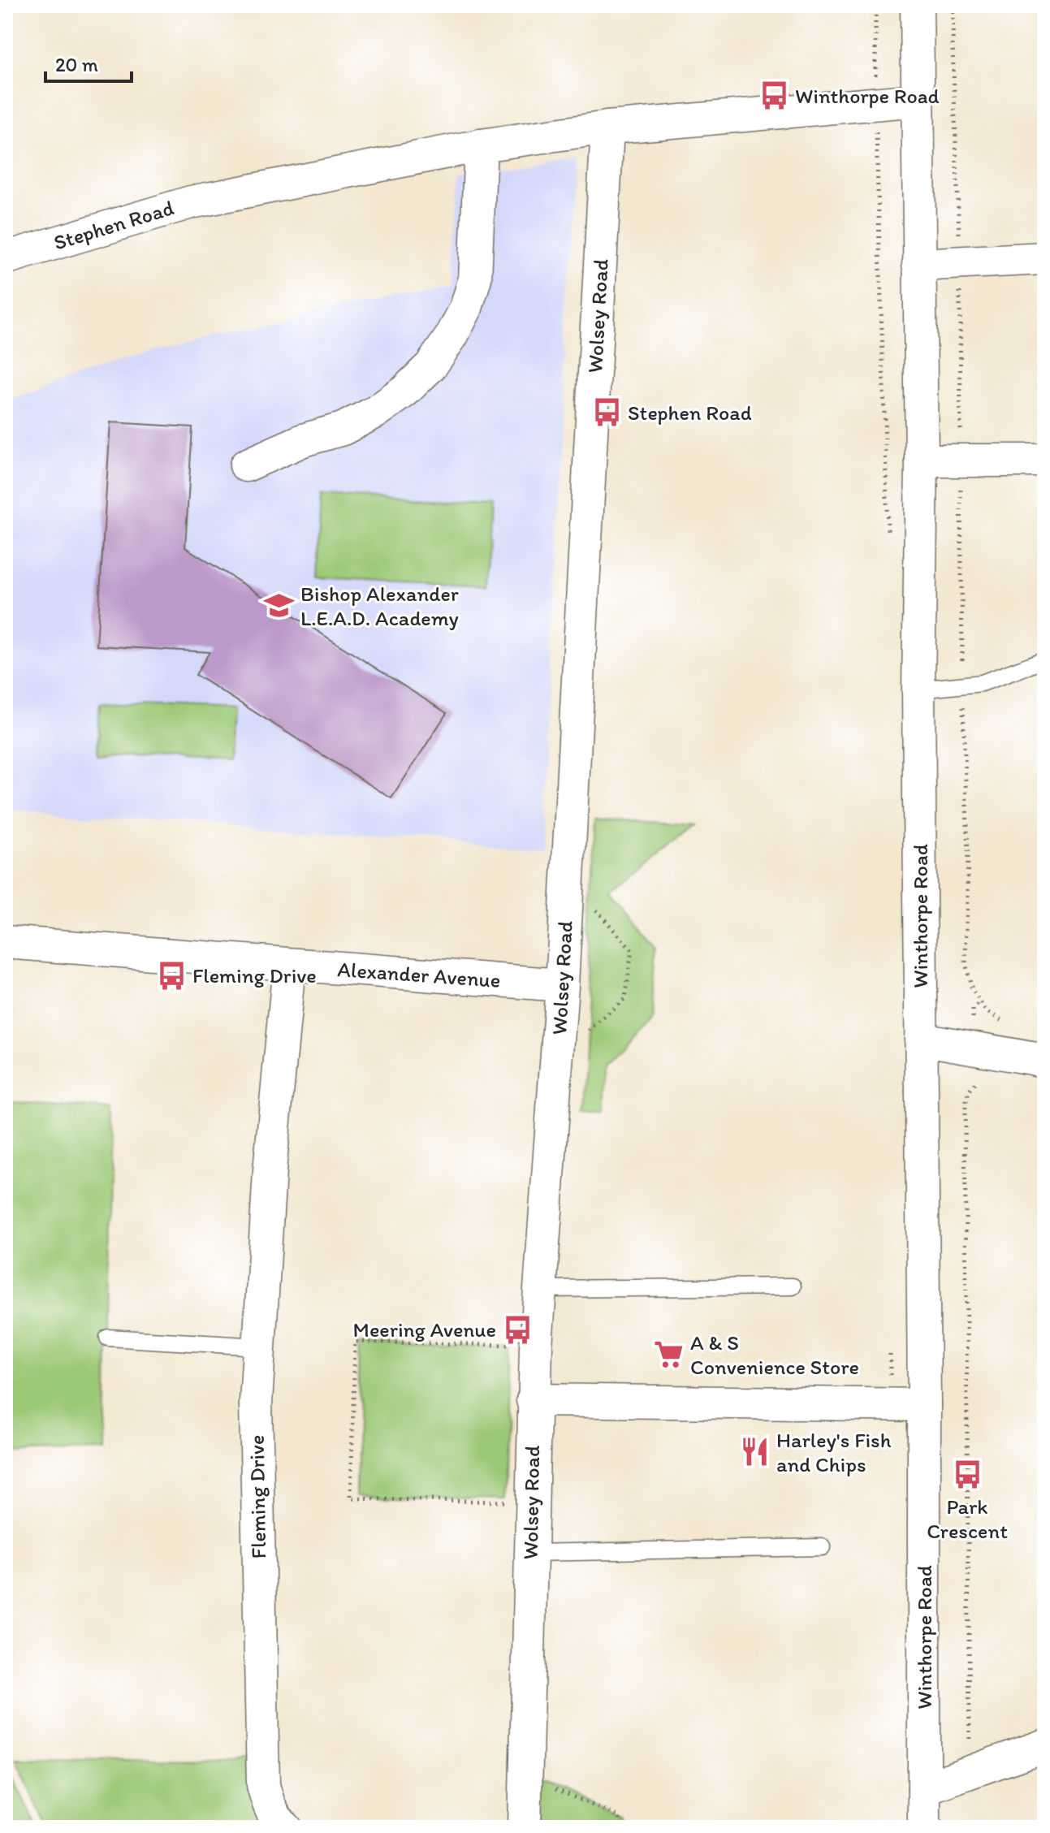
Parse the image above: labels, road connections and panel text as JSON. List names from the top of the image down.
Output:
{
  "streets": {
    "street": [
      "Stephen Road",
      "Wolsey Road",
      "Winthorpe Road",
      "Alexander Avenue",
      "Fleming Drive"
    ]
  },
  "crossings": [
    ["Stephen Road", "Wolsey Road"],
    ["Stephen Road", "Winthorpe Road"],
    ["Wolsey Road", "Alexander Avenue"],
    ["Alexander Avenue", "Fleming Drive"]
  ],
  "places": {
    "bus stop": [
      "Winthorpe Road",
      "Stephen Road",
      "Fleming Drive",
      "Meering Avenue",
      "Park Crescent"
    ],
    "school or university": ["Bishop Alexander L.E.A.D. Academy"],
    "supermarket": ["A & S Convenience Store"],
    "restaurant": ["Harley's Fish and Chips"]
  },
  "scale_bar": "20 m"
}
